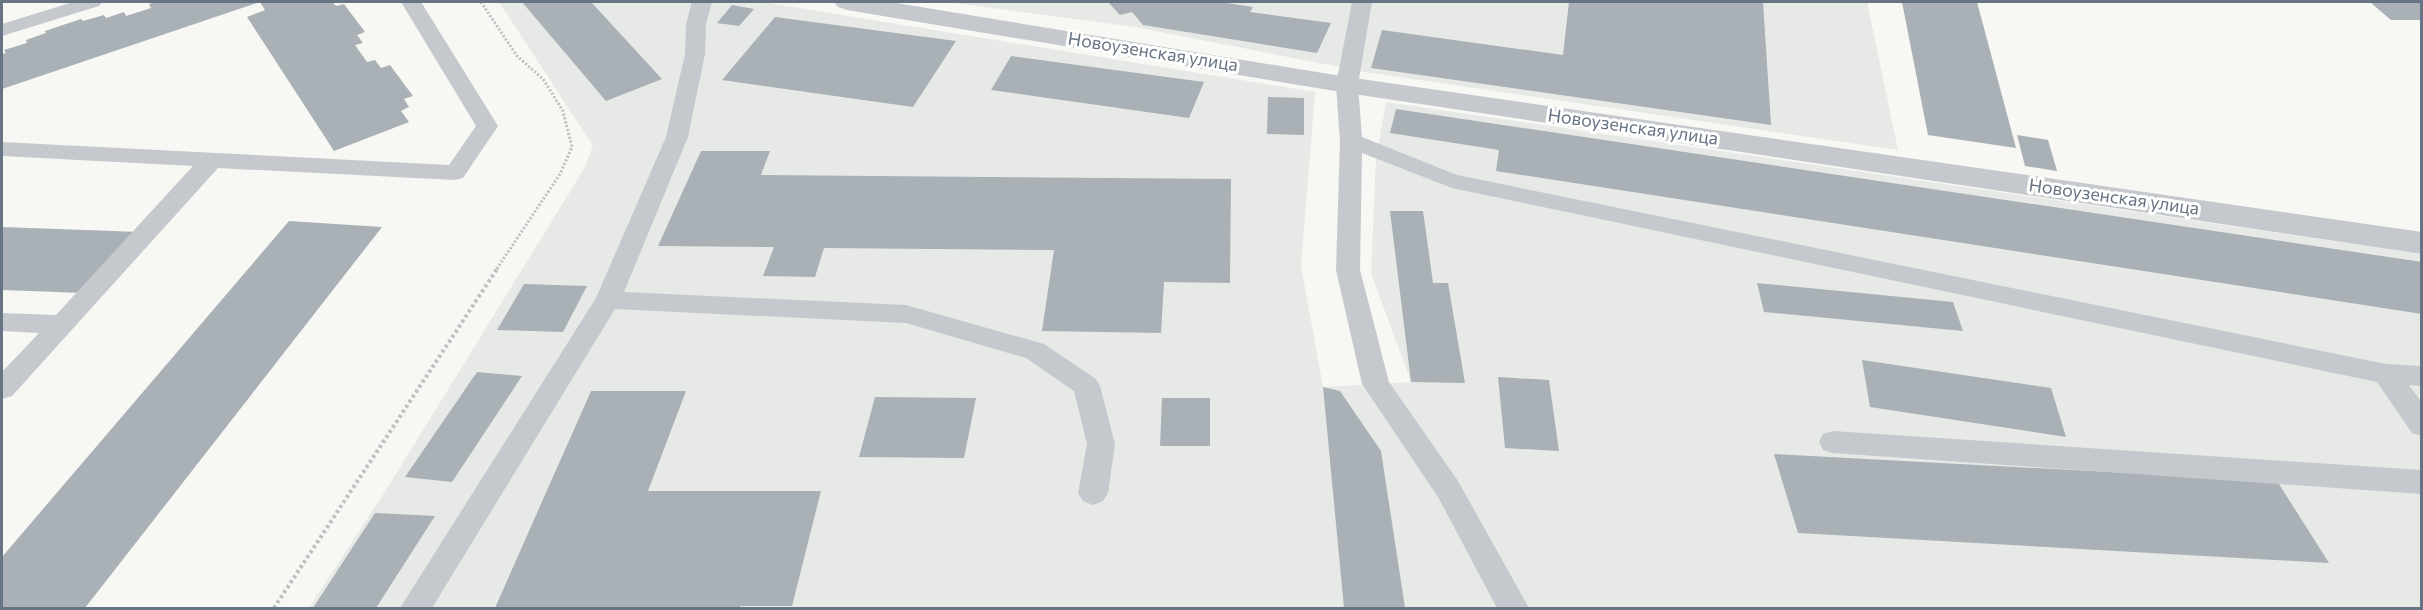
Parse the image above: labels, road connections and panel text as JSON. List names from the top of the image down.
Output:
{
  "streets": {
    "street": ["Новоузенская улица"]
  }
}
